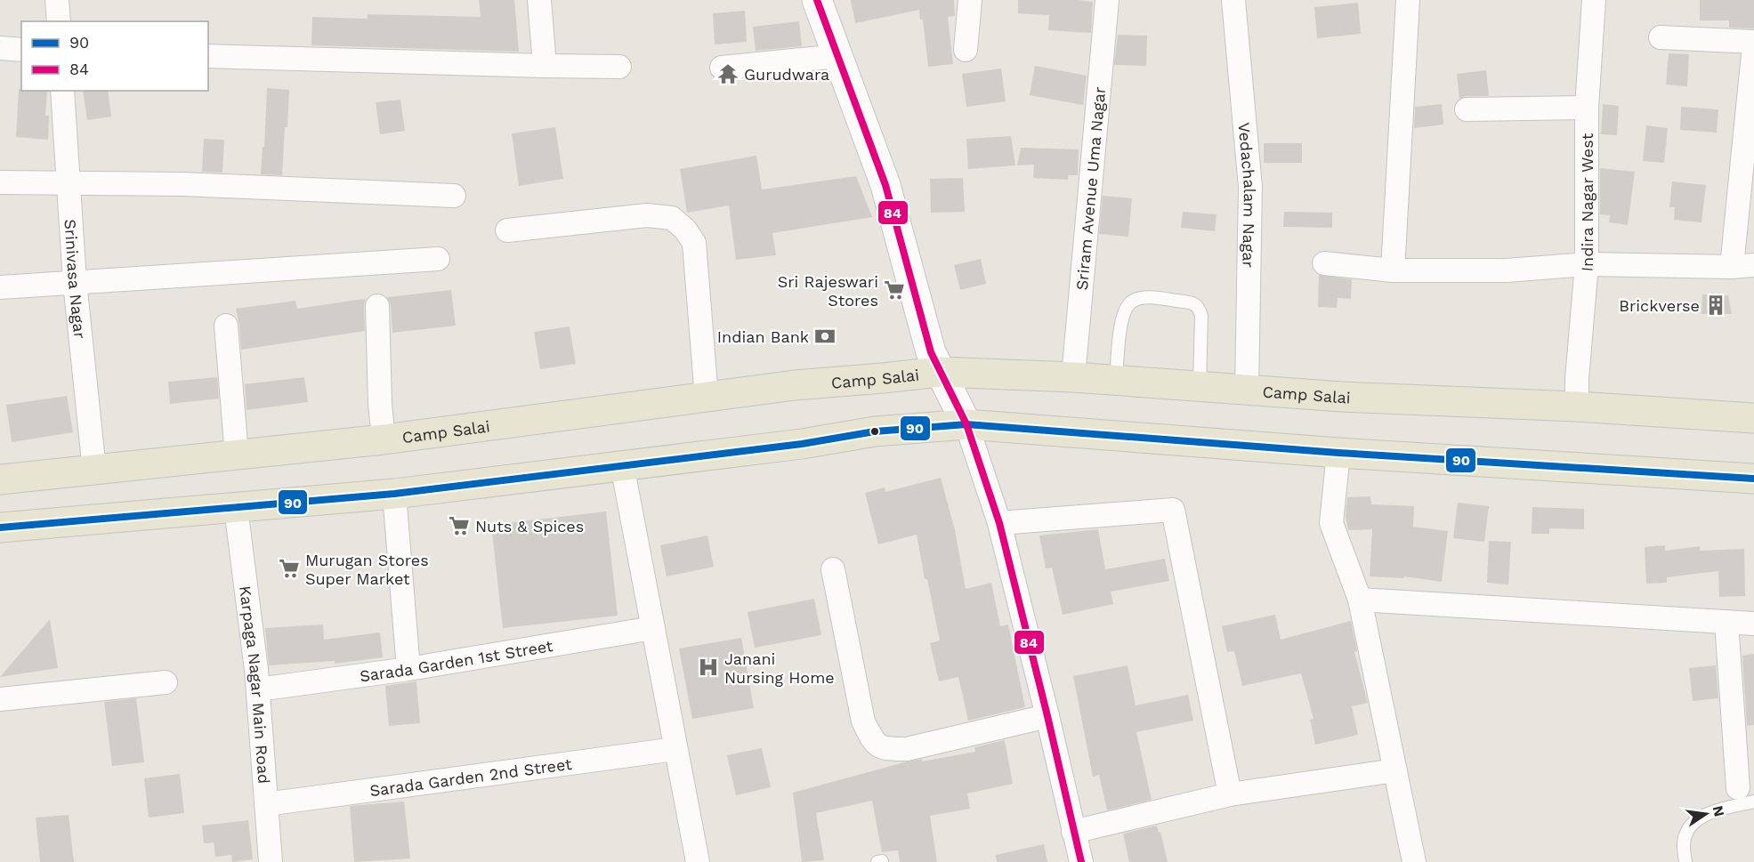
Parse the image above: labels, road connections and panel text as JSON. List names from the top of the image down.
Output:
{
  "streets": {
    "main road": ["Camp Salai"],
    "street": [
      "Sriram Avenue Uma Nagar",
      "Vedachalam Nagar",
      "Indira Nagar West",
      "Srinivasa Nagar",
      "Sarada Garden 1st Street",
      "Karpaga Nagar Main Road",
      "Sarada Garden 2nd Street"
    ]
  },
  "crossings": [
    ["Sriram Avenue Uma Nagar", "Camp Salai"],
    ["Vedachalam Nagar", "Camp Salai"],
    ["Indira Nagar West", "Camp Salai"],
    ["Srinivasa Nagar", "Camp Salai"],
    ["Sarada Garden 1st Street", "Karpaga Nagar Main Road"],
    ["Karpaga Nagar Main Road", "Sarada Garden 2nd Street"]
  ],
  "places": {
    "temple": ["Gurudwara"],
    "supermarket": ["Sri Rajeswari Stores", "Nuts & Spices", "Murugan Stores Super Market"],
    "building": ["Brickverse"],
    "bank": ["Indian Bank"],
    "hospital": ["Janani Nursing Home"]
  },
  "lines": ["transit line 84", "transit line 90"],
  "legend": ["90", "84"],
  "north": "right"
}
